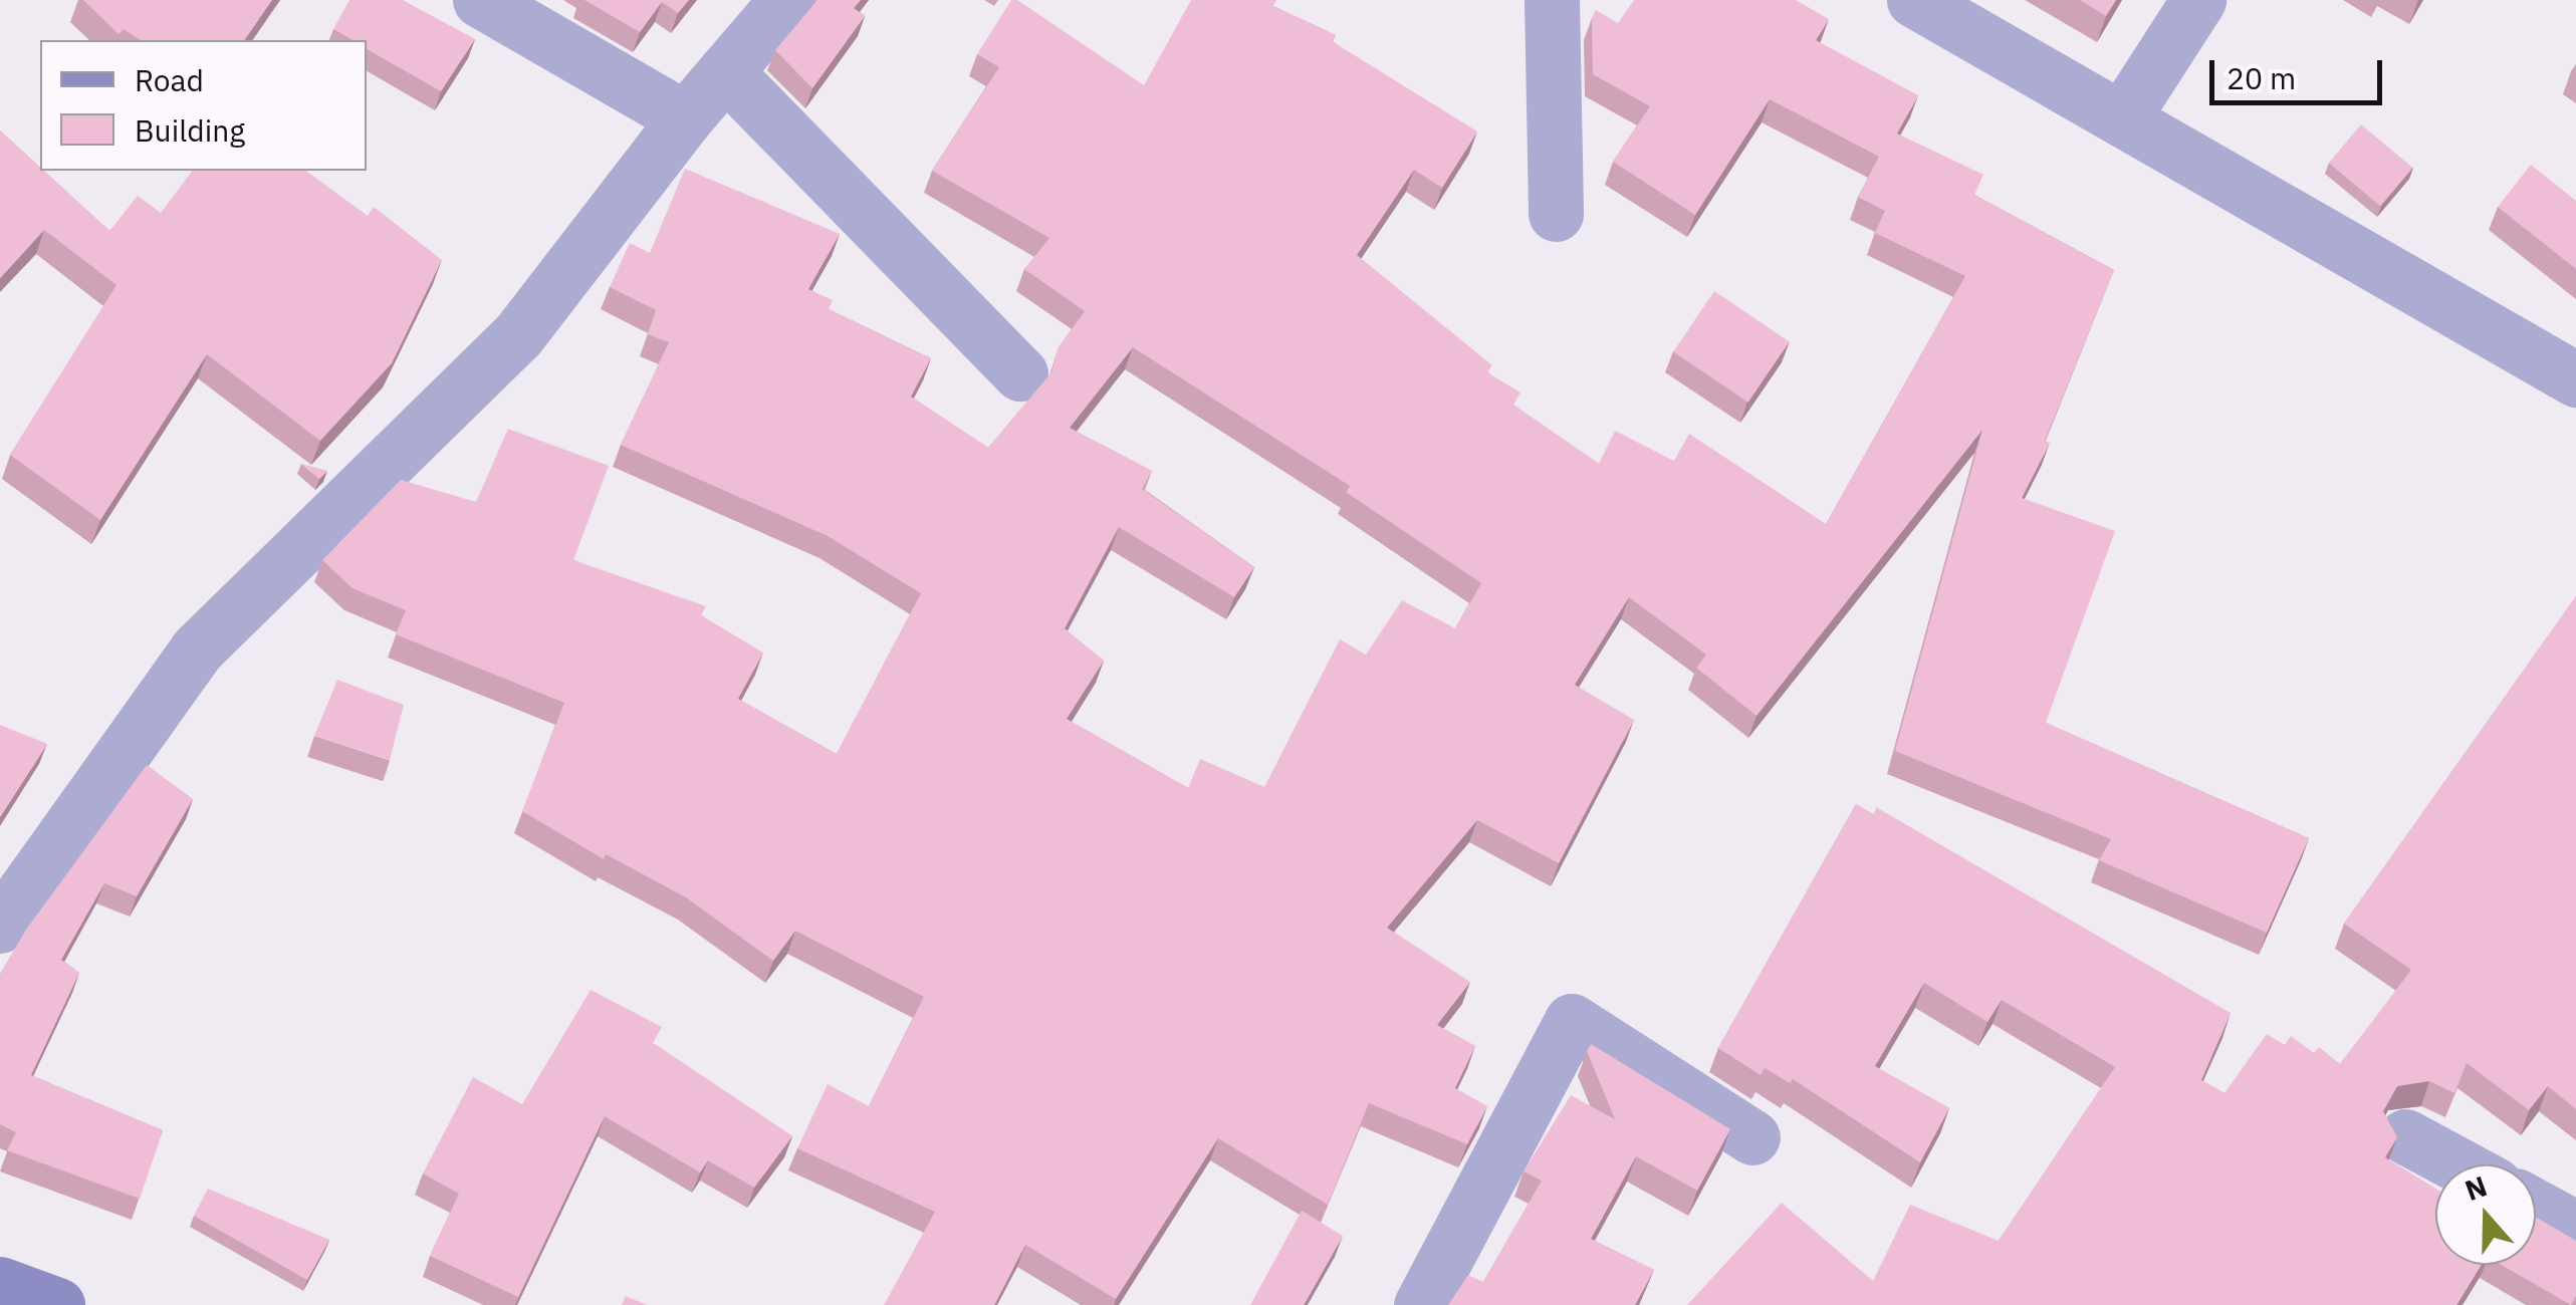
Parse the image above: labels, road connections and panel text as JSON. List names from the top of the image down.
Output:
{
  "legend": ["Road", "Building"],
  "scale_bar": "20 m",
  "north": "top"
}
